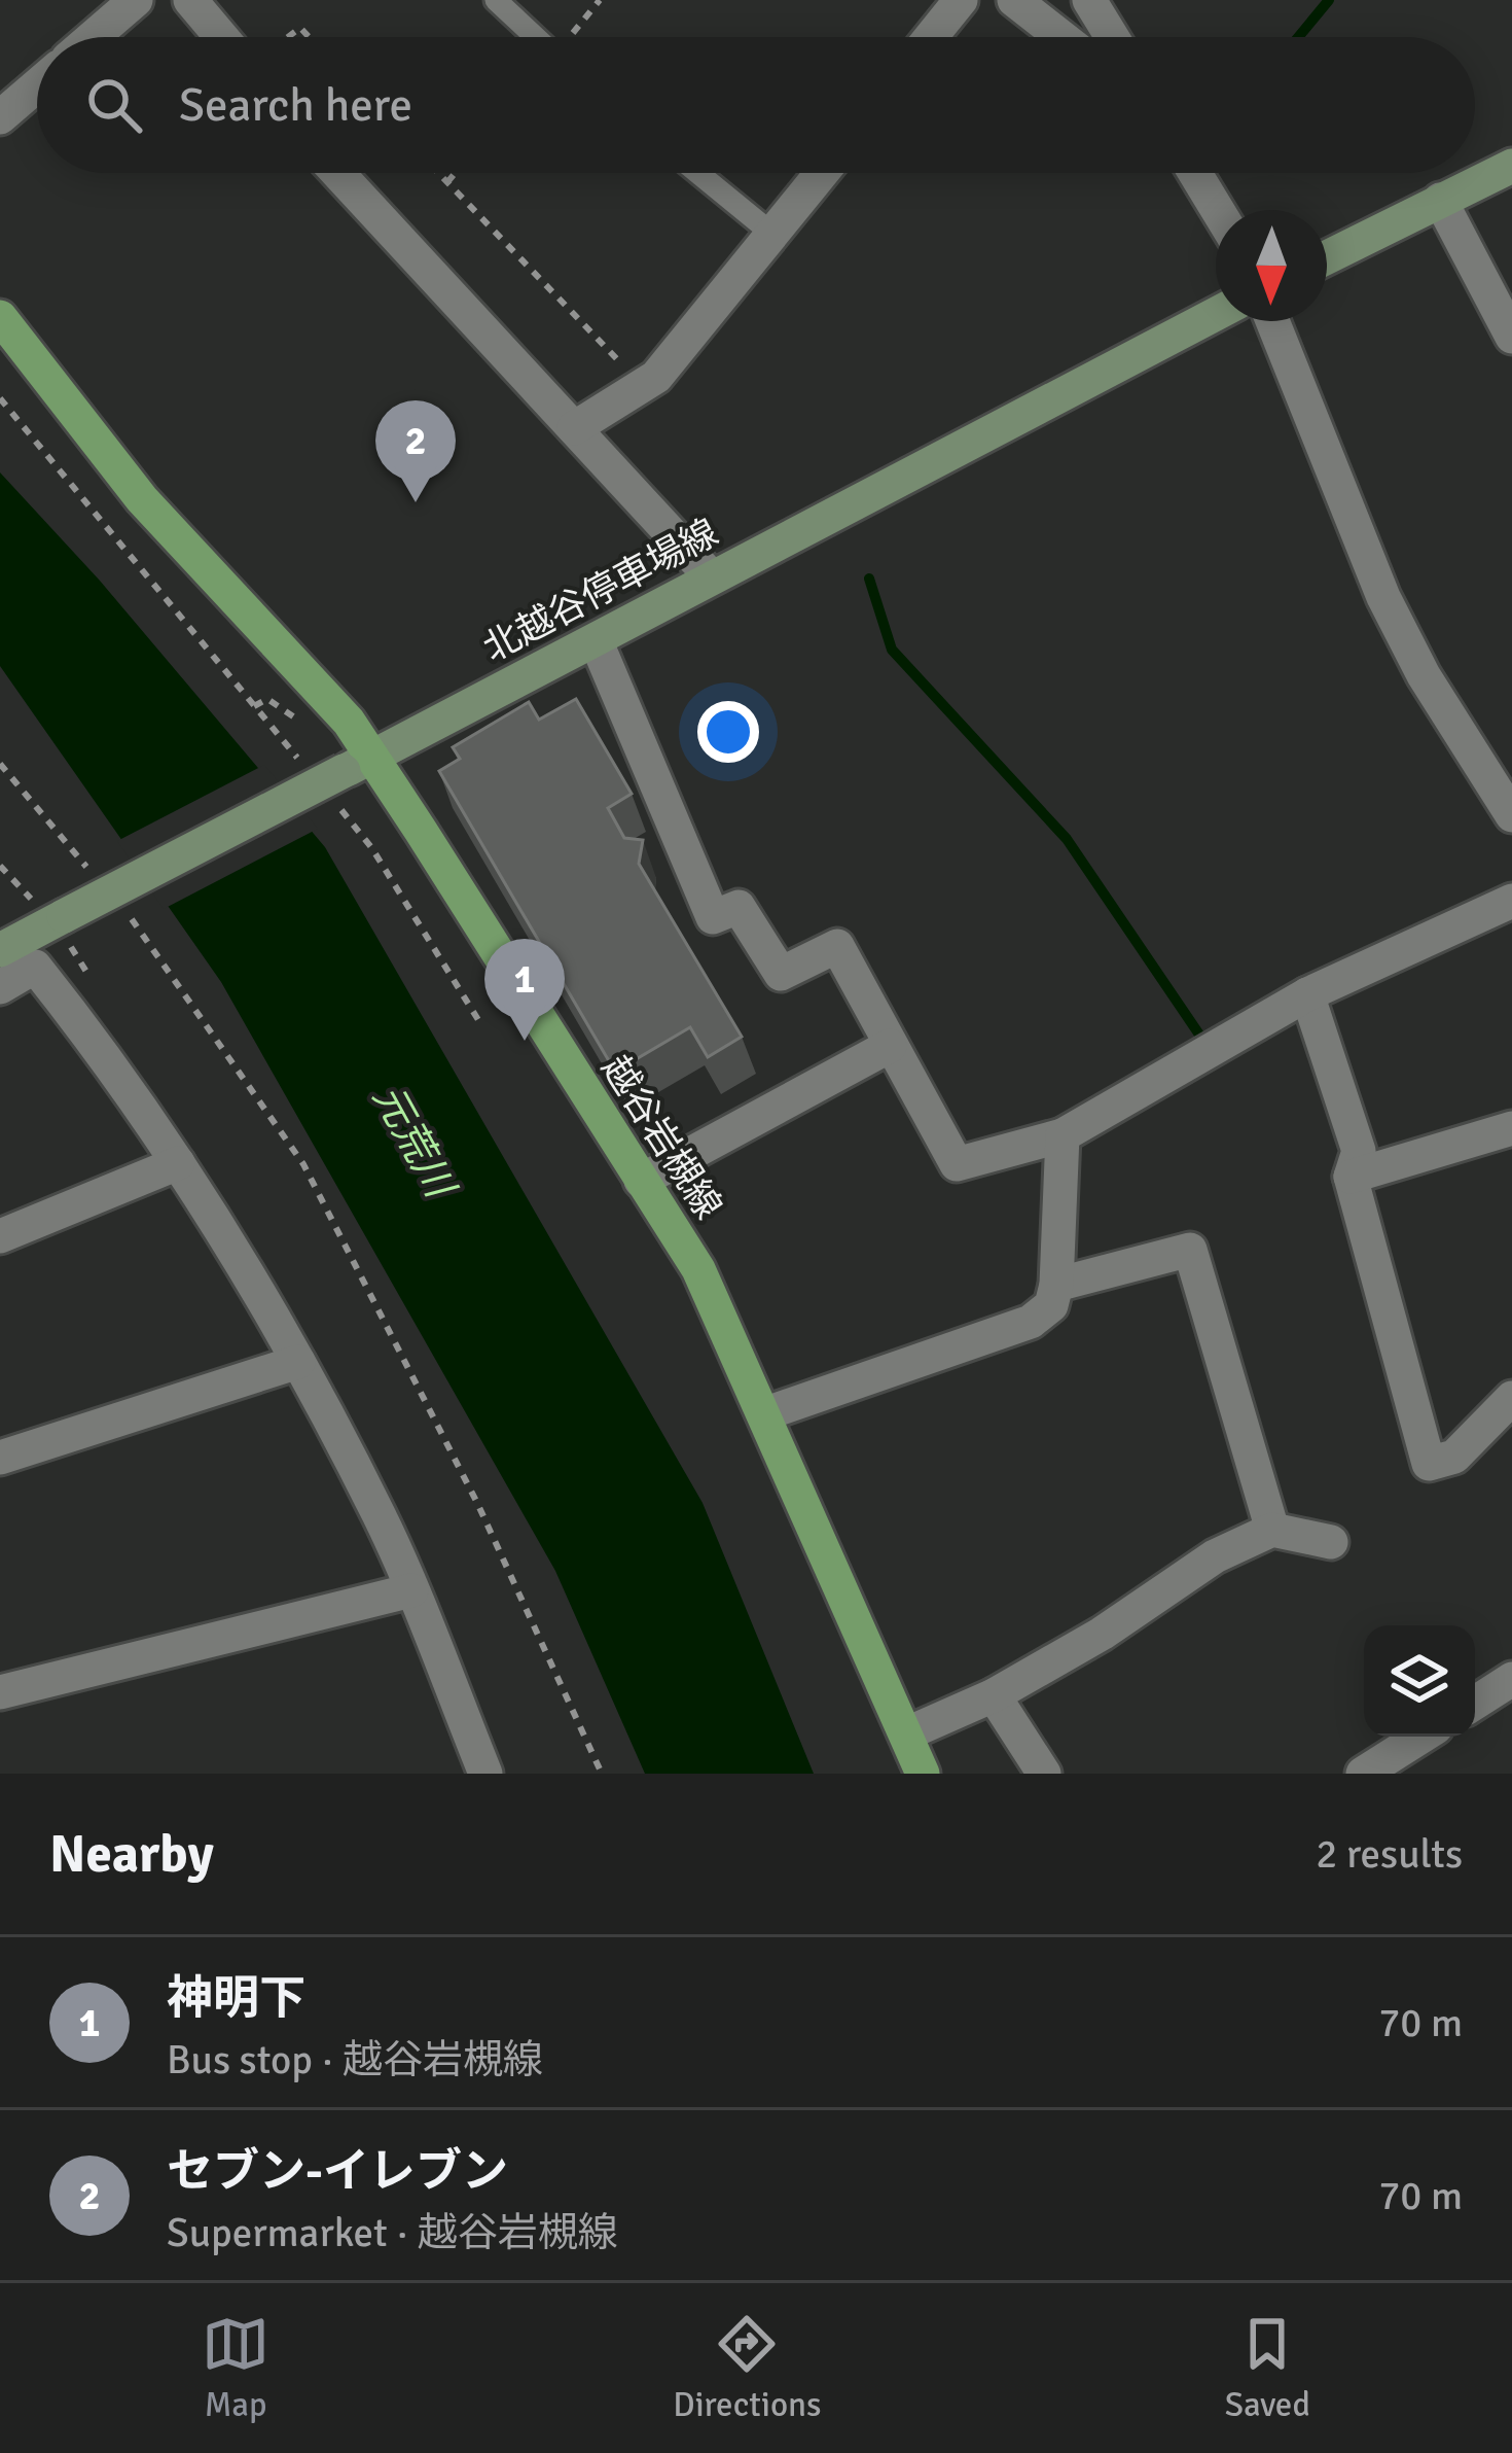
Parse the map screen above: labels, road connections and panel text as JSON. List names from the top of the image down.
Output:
{
  "streets": {
    "main road": ["北越谷停車場線", "越谷岩槻線"]
  },
  "crossings": [
    ["北越谷停車場線", "越谷岩槻線"]
  ],
  "water": ["元荒川"],
  "north": "bottom",
  "page": {
    "search": "Search here",
    "pins": ["2", "1"],
    "heading": ["Nearby", "2 results"],
    "list": [
      {
        "mark": "1",
        "name": "神明下",
        "note": "Bus stop · 越谷岩槻線",
        "value": "70 m"
      },
      {
        "mark": "2",
        "name": "セブン-イレブン",
        "note": "Supermarket · 越谷岩槻線",
        "value": "70 m"
      }
    ],
    "nav": ["Map", "Directions", "Saved"]
  }
}
